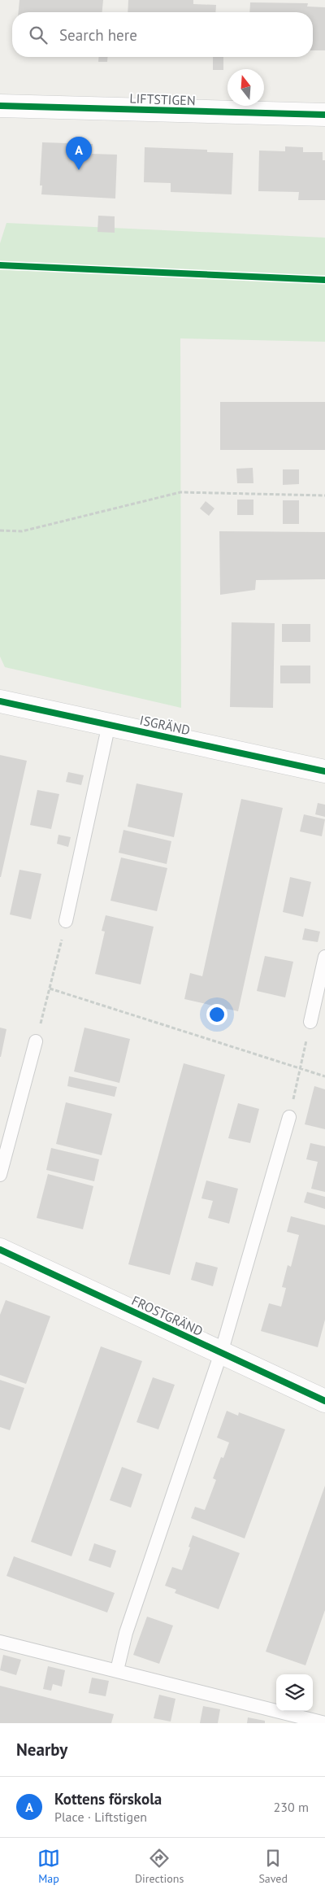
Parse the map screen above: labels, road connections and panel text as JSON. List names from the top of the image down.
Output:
{
  "streets": {
    "street": ["LIFTSTIGEN", "ISGRÄND", "FROSTGRÄND"]
  },
  "north": "top",
  "page": {
    "search": "Search here",
    "pins": "A",
    "heading": "Nearby",
    "list": [
      {
        "mark": "A",
        "name": "Kottens förskola",
        "note": "Place · Liftstigen",
        "value": "230 m"
      }
    ],
    "nav": ["Map", "Directions", "Saved"]
  }
}
